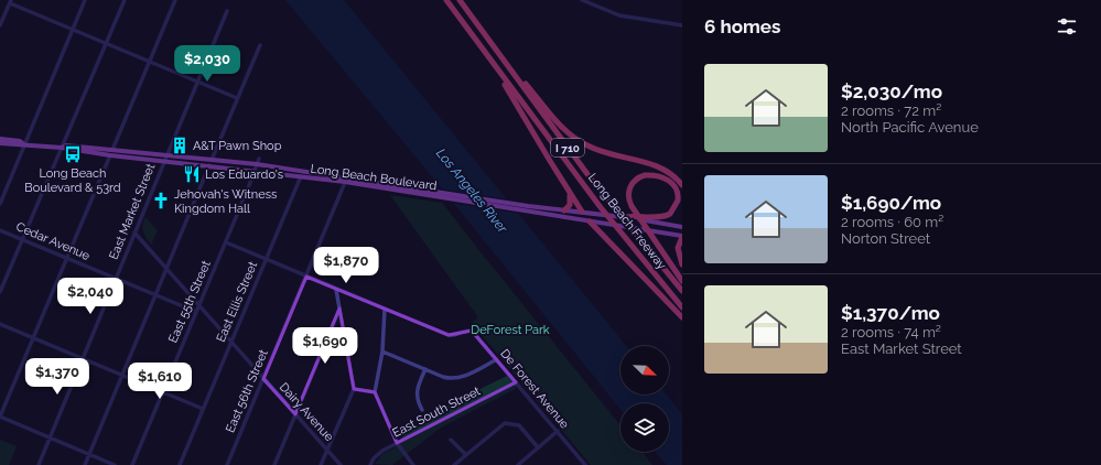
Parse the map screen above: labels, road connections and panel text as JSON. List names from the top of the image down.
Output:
{
  "streets": {
    "highway": ["I 710", "Long Beach Freeway"],
    "main road": ["Long Beach Boulevard"],
    "street": [
      "East Market Street",
      "Cedar Avenue",
      "East 55th Street",
      "East Ellis Street",
      "De Forest Avenue",
      "East 56th Street",
      "Dairy Avenue",
      "East South Street"
    ]
  },
  "crossings": [
    ["Long Beach Boulevard", "East Market Street"],
    ["Long Beach Boulevard", "East 55th Street"],
    ["Long Beach Boulevard", "East Ellis Street"],
    ["Long Beach Boulevard", "East 56th Street"],
    ["East Market Street", "Cedar Avenue"],
    ["East Market Street", "Dairy Avenue"],
    ["Cedar Avenue", "East 55th Street"],
    ["East 55th Street", "Dairy Avenue"],
    ["East Ellis Street", "Dairy Avenue"],
    ["De Forest Avenue", "East South Street"],
    ["East 56th Street", "Dairy Avenue"]
  ],
  "water": ["Los Angeles River"],
  "parks": ["DeForest Park"],
  "places": {
    "building": ["A&T Pawn Shop"],
    "bus stop": ["Long Beach Boulevard & 53rd"],
    "restaurant": ["Los Eduardo's"],
    "church": ["Jehovah's Witness Kingdom Hall"]
  },
  "north": "bottom right",
  "page": {
    "heading": "6 homes",
    "price": [
      "$2,030",
      "$1,870",
      "$2,040",
      "$1,690",
      "$1,370",
      "$1,610"
    ],
    "list": [
      {
        "name": "$2,030/mo",
        "note": "2 rooms · 72 m² · North Pacific Avenue"
      },
      {
        "name": "$1,690/mo",
        "note": "2 rooms · 60 m² · Norton Street"
      },
      {
        "name": "$1,370/mo",
        "note": "2 rooms · 74 m² · East Market Street"
      }
    ]
  }
}
